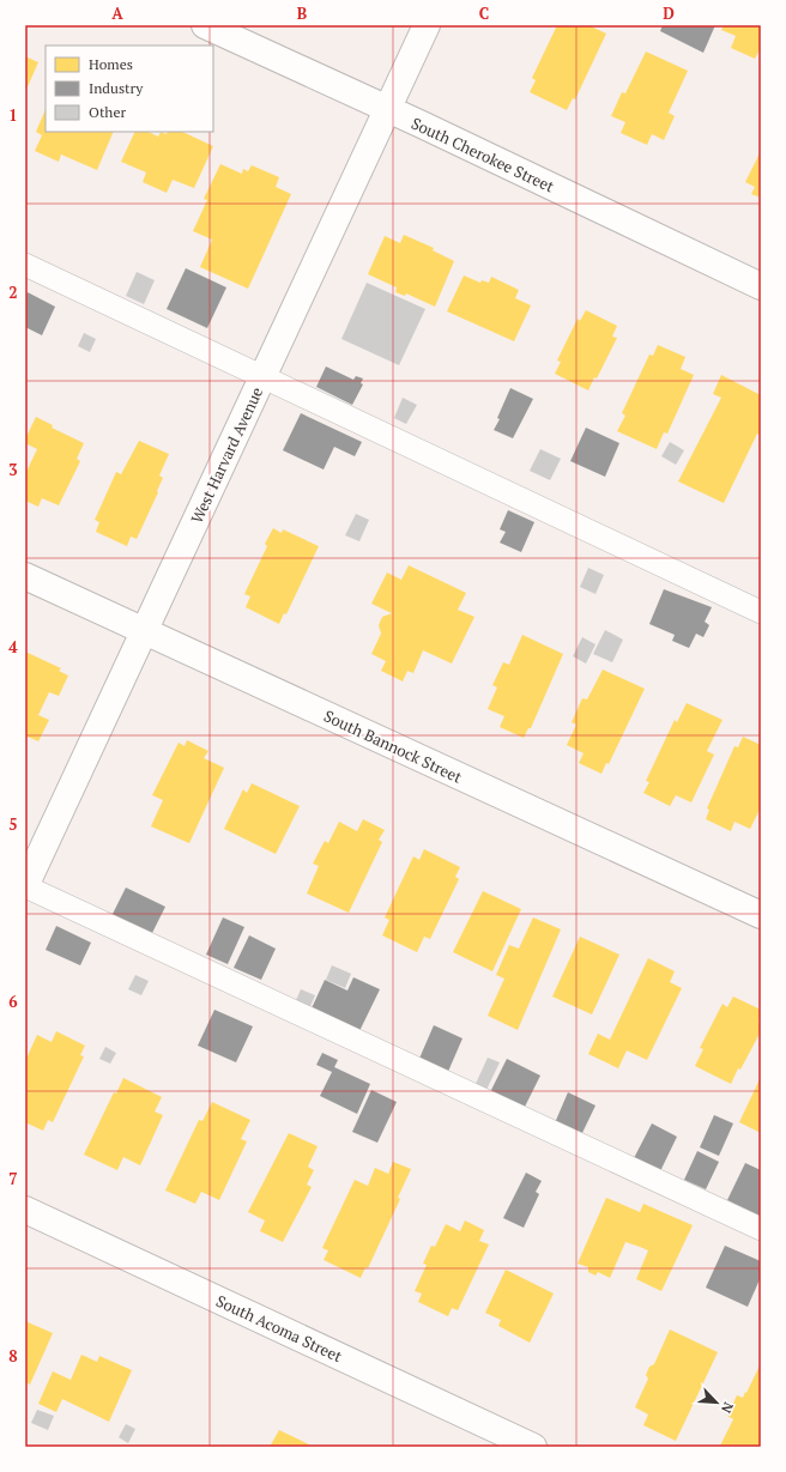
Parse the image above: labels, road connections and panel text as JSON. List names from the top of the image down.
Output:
{
  "streets": {
    "street": [
      "South Cherokee Street",
      "West Harvard Avenue",
      "South Bannock Street",
      "South Acoma Street"
    ]
  },
  "crossings": [
    ["South Cherokee Street", "West Harvard Avenue"],
    ["West Harvard Avenue", "South Bannock Street"]
  ],
  "legend": ["Homes", "Industry", "Other"],
  "north": "bottom right",
  "grid": {
    "columns": [
      "A",
      "B",
      "C",
      "D"
    ],
    "rows": [
      "1",
      "2",
      "3",
      "4",
      "5",
      "6",
      "7",
      "8"
    ]
  }
}
